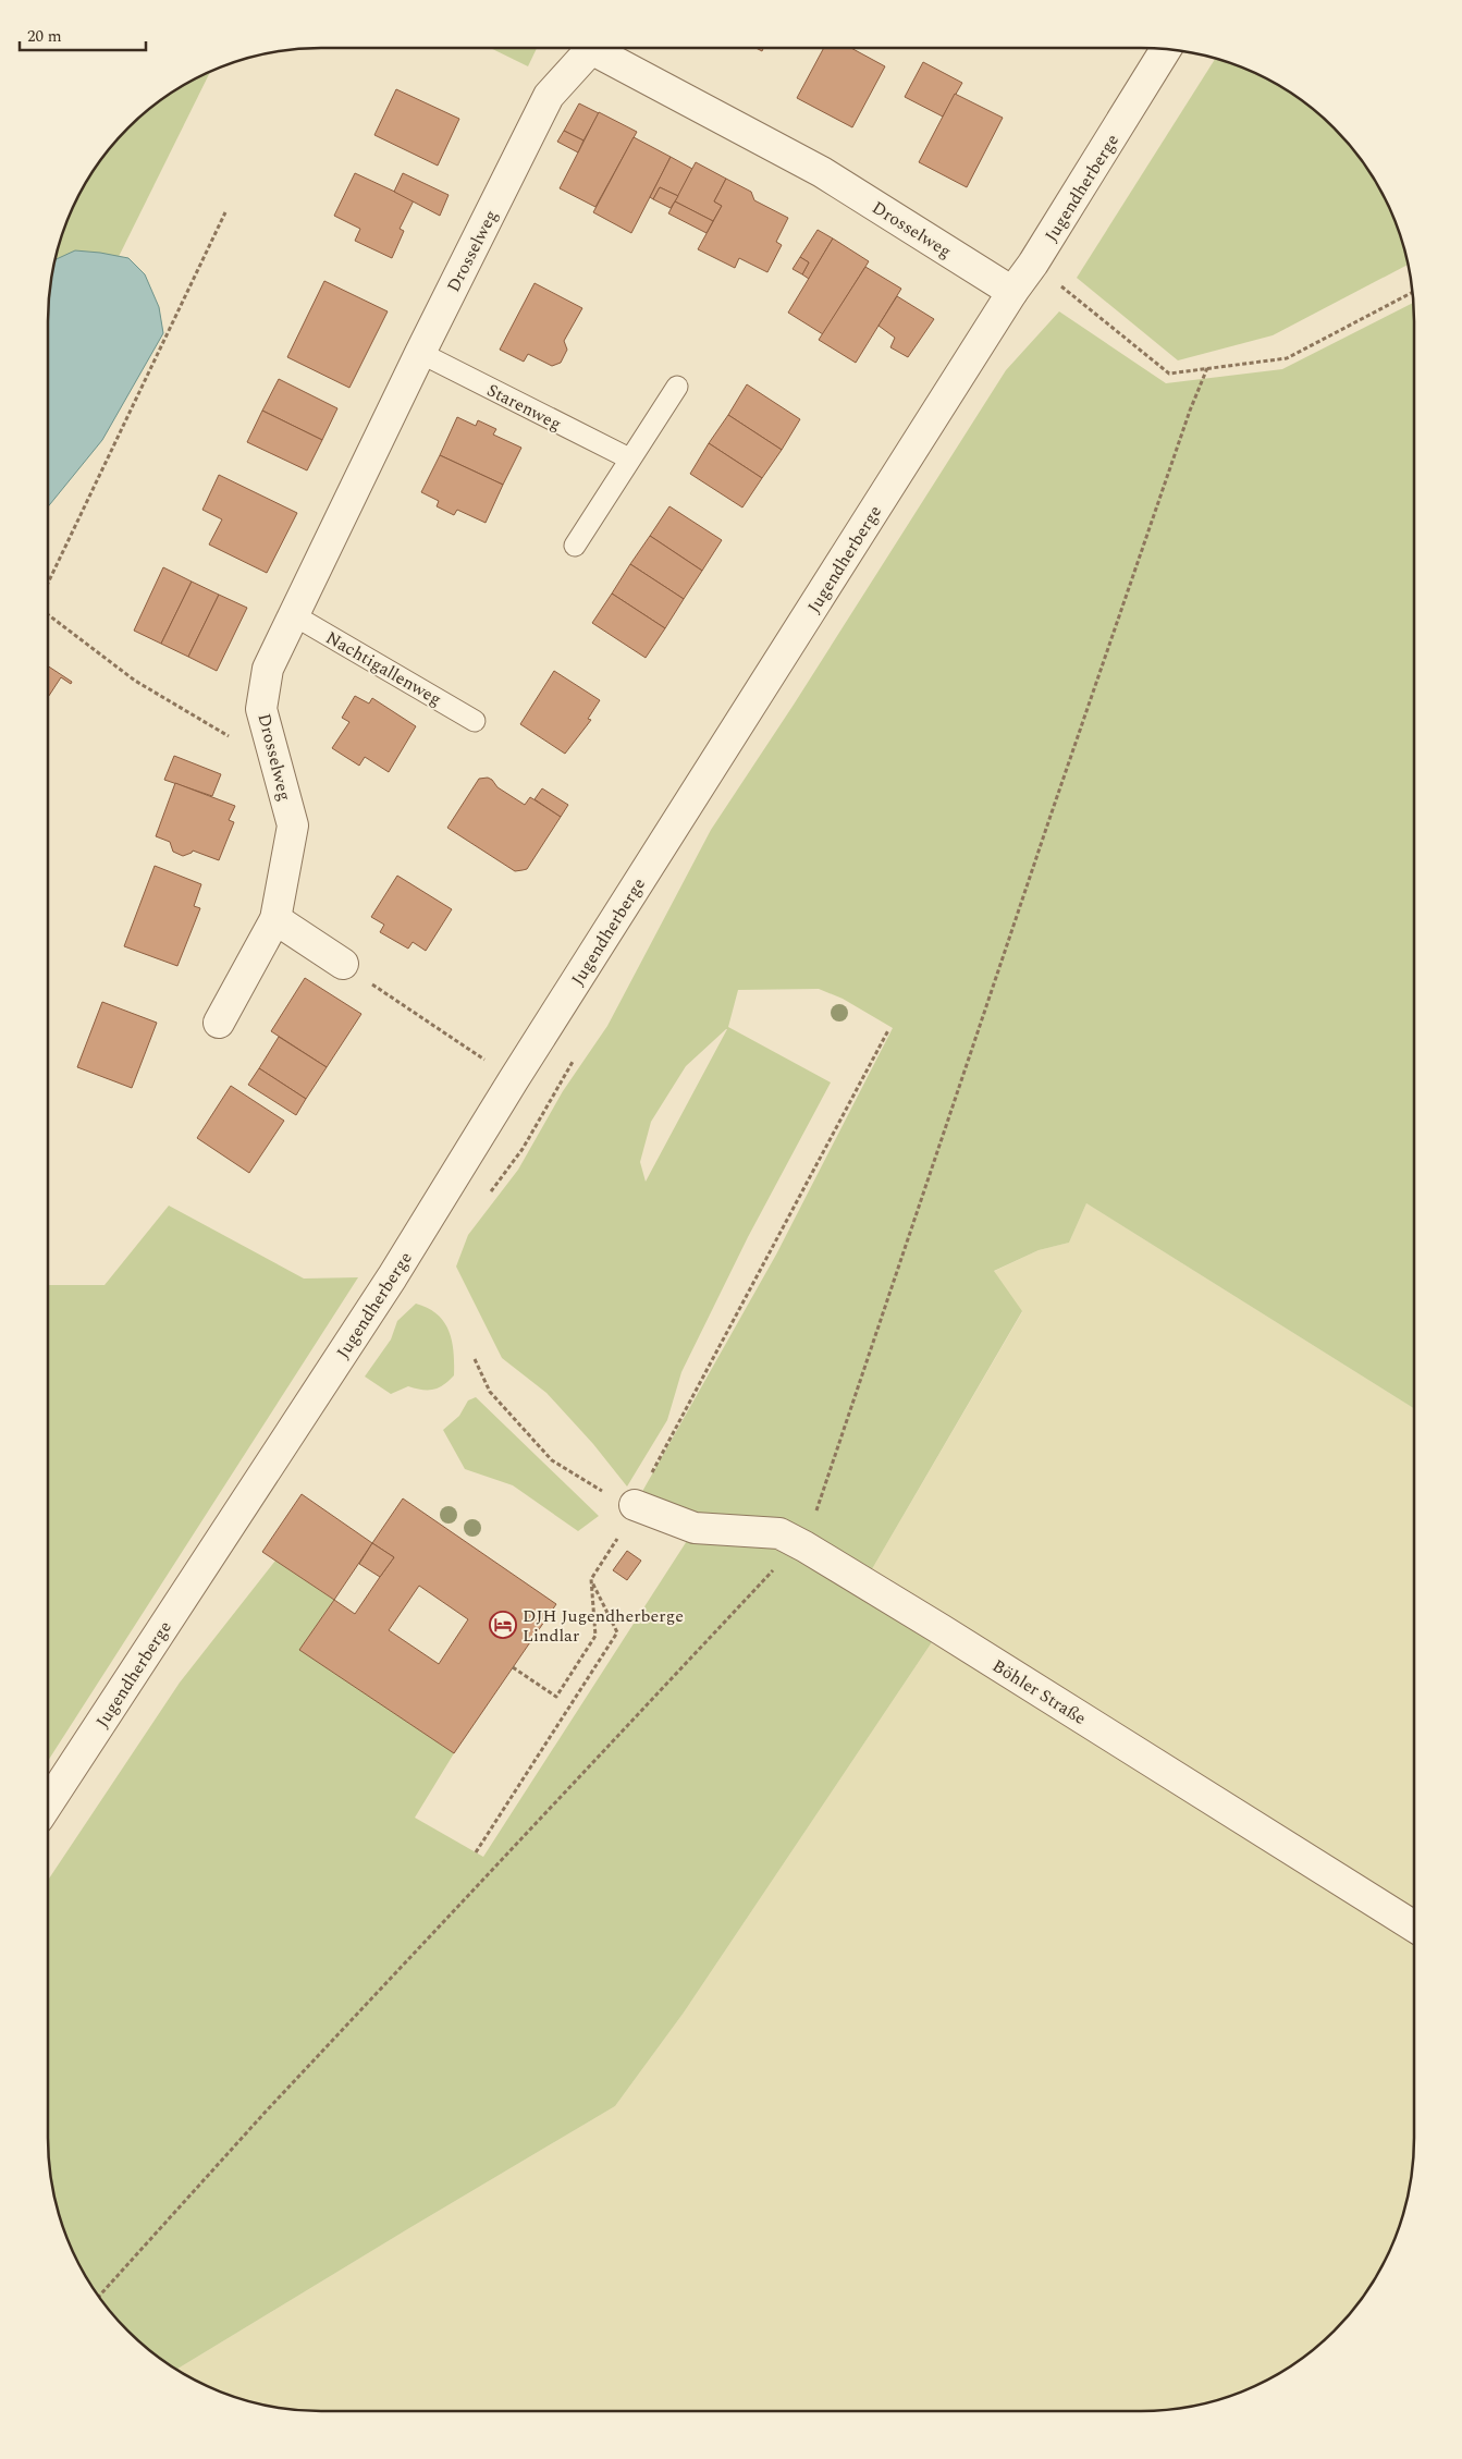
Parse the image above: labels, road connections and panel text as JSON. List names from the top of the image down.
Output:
{
  "streets": {
    "street": ["Jugendherberge", "Drosselweg", "Böhler Straße"],
    "lane": ["Starenweg", "Nachtigallenweg"]
  },
  "crossings": [
    ["Jugendherberge", "Drosselweg"],
    ["Drosselweg", "Starenweg"],
    ["Drosselweg", "Nachtigallenweg"]
  ],
  "places": {
    "hotel": ["DJH Jugendherberge Lindlar"]
  },
  "scale_bar": "20 m"
}
